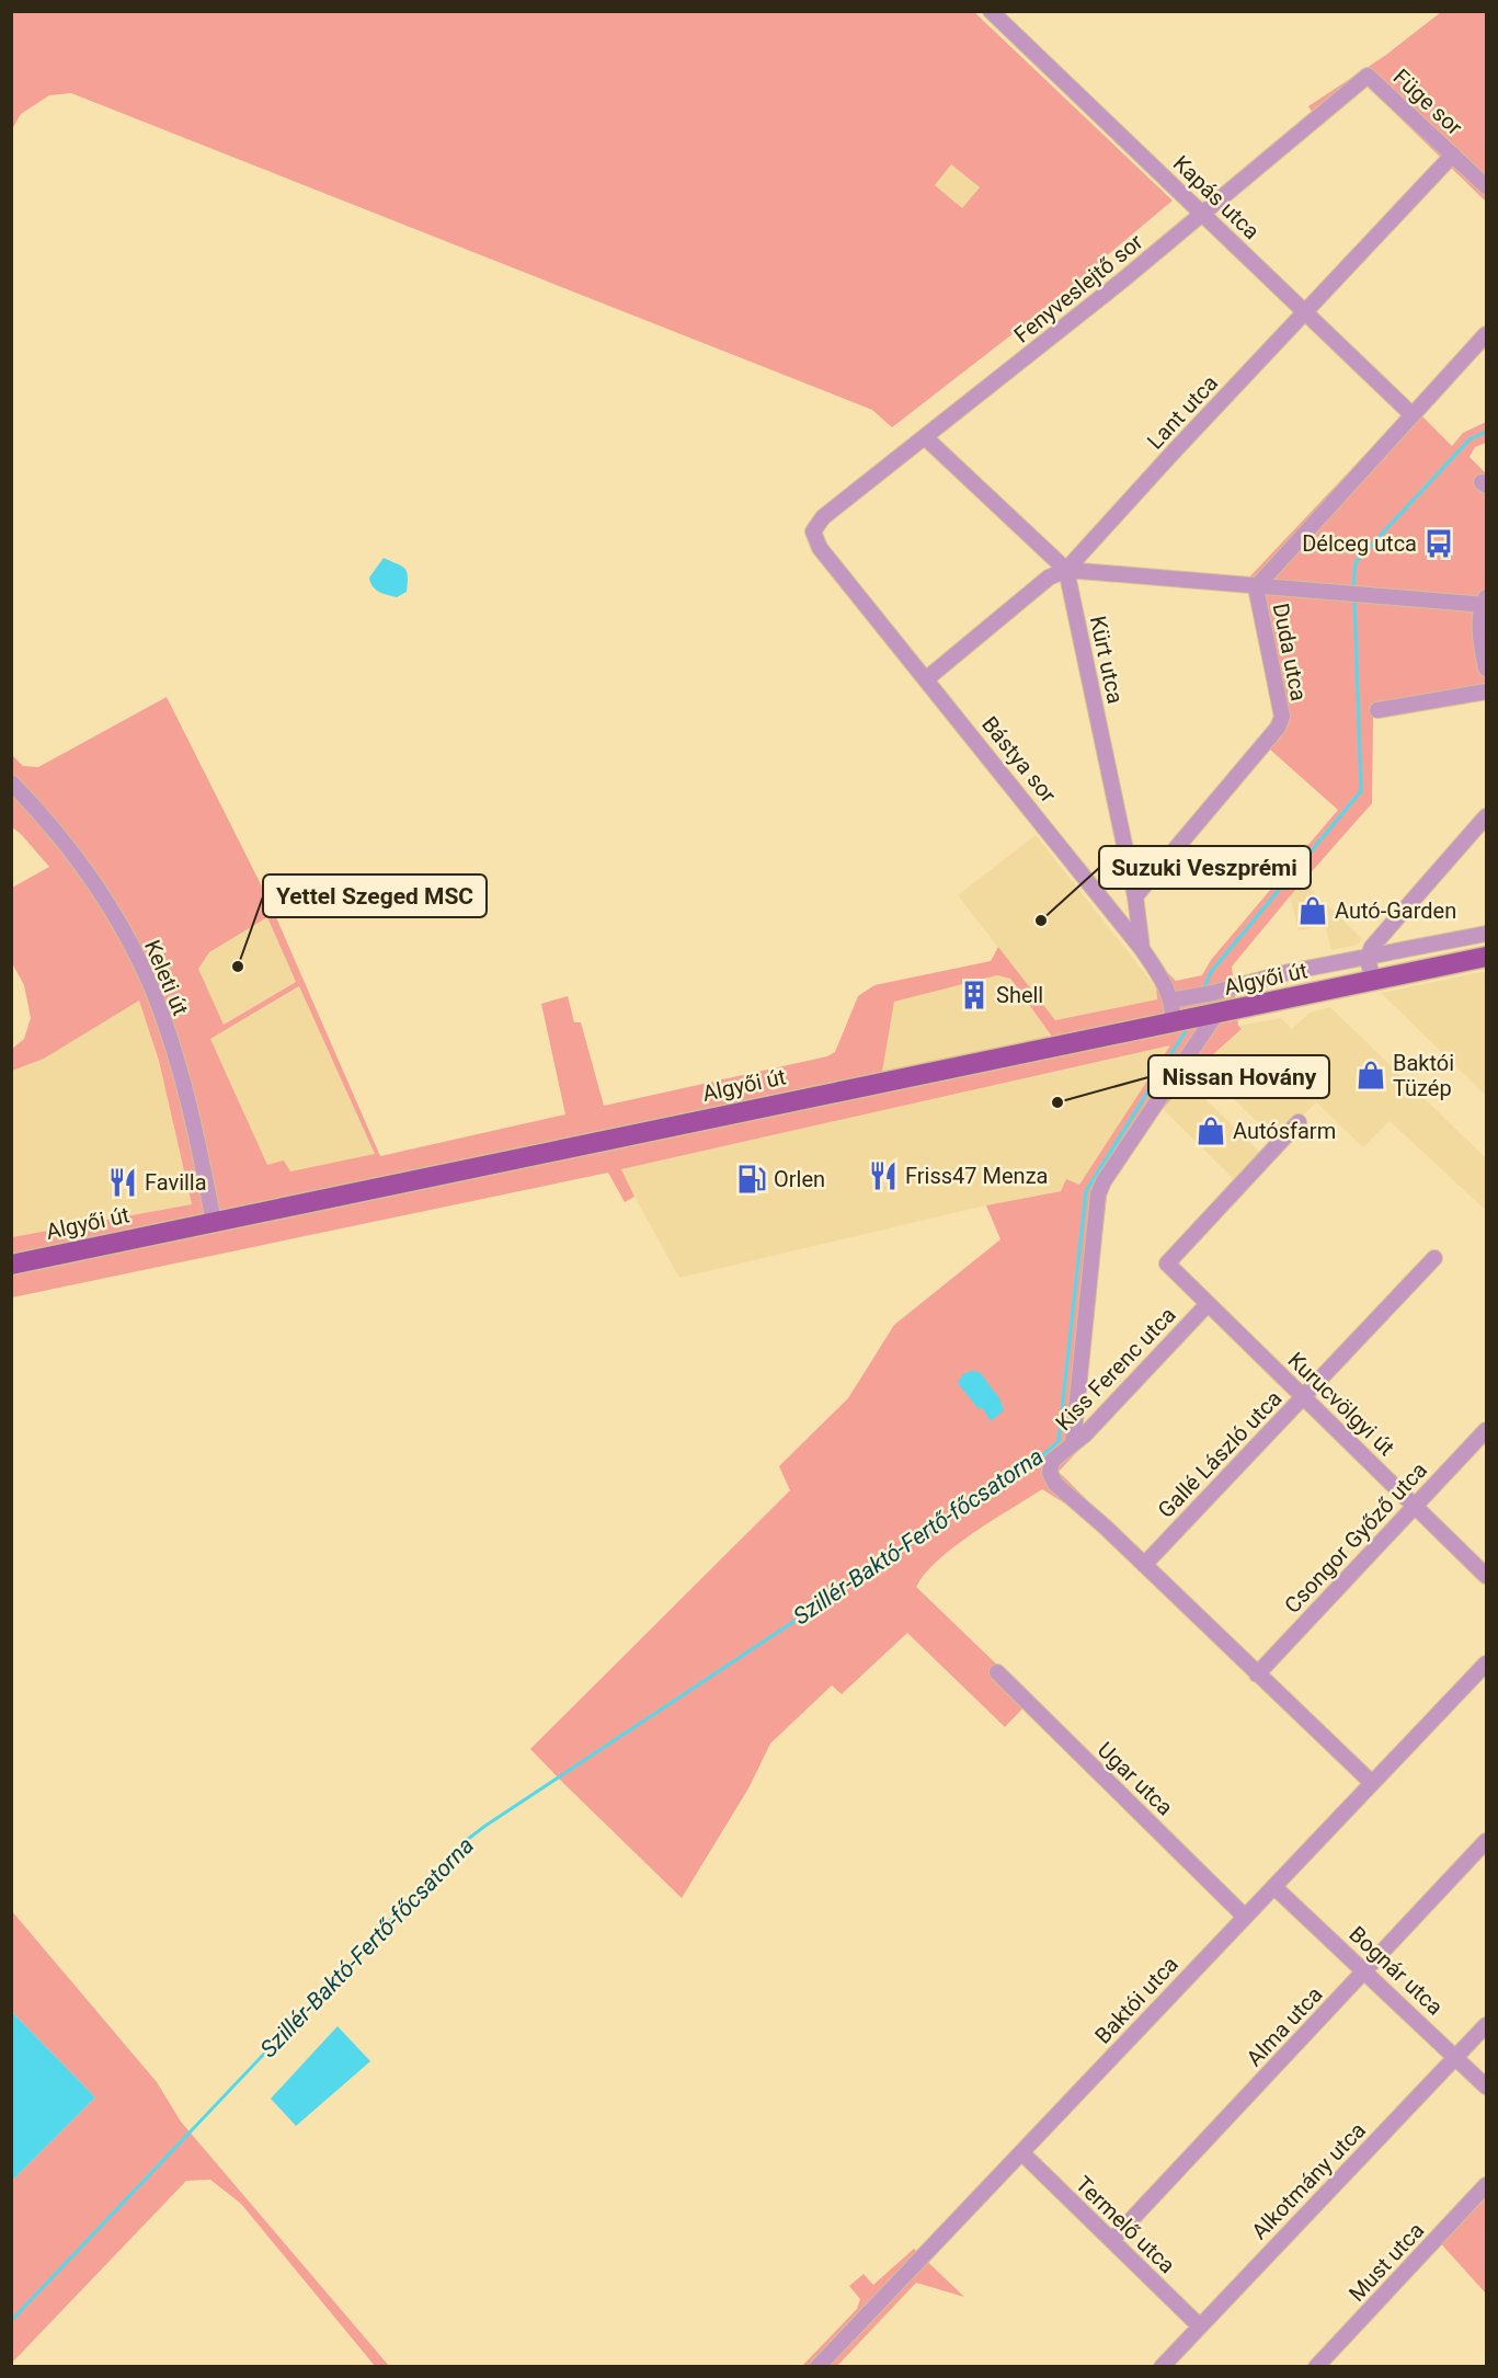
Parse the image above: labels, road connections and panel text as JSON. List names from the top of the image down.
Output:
{
  "streets": {
    "main road": ["Algyői út"],
    "street": [
      "Füge sor",
      "Kapás utca",
      "Fenyveslejtő sor",
      "Lant utca",
      "Duda utca",
      "Kürt utca",
      "Bástya sor",
      "Keleti út",
      "Kiss Ferenc utca",
      "Kurucvölgyi út",
      "Gallé László utca",
      "Csongor Győző utca",
      "Ugar utca",
      "Bognár utca",
      "Baktói utca",
      "Alma utca",
      "Alkotmány utca",
      "Termelő utca",
      "Must utca"
    ]
  },
  "crossings": [
    ["Füge sor", "Fenyveslejtő sor"],
    ["Füge sor", "Lant utca"],
    ["Kapás utca", "Fenyveslejtő sor"],
    ["Kapás utca", "Lant utca"],
    ["Kapás utca", "Duda utca"],
    ["Fenyveslejtő sor", "Bástya sor"],
    ["Lant utca", "Kürt utca"],
    ["Lant utca", "Bástya sor"],
    ["Duda utca", "Kürt utca"],
    ["Duda utca", "Bástya sor"],
    ["Kürt utca", "Bástya sor"],
    ["Bástya sor", "Algyői út"],
    ["Keleti út", "Algyői út"],
    ["Kiss Ferenc utca", "Kurucvölgyi út"],
    ["Kiss Ferenc utca", "Gallé László utca"],
    ["Kurucvölgyi út", "Gallé László utca"],
    ["Kurucvölgyi út", "Csongor Győző utca"],
    ["Ugar utca", "Baktói utca"],
    ["Bognár utca", "Baktói utca"],
    ["Bognár utca", "Alma utca"],
    ["Bognár utca", "Alkotmány utca"],
    ["Baktói utca", "Termelő utca"],
    ["Alma utca", "Termelő utca"],
    ["Alkotmány utca", "Termelő utca"]
  ],
  "water": ["Szillér-Baktó-Fertő-főcsatorna"],
  "places": {
    "bus stop": ["Délceg utca"],
    "shop": ["Autó-Garden", "Baktói Tüzép", "Autósfarm"],
    "other": ["Suzuki Veszprémi", "Yettel Szeged MSC", "Nissan Hovány"],
    "building": ["Shell"],
    "restaurant": ["Friss47 Menza", "Favilla"],
    "fuel station": ["Orlen"]
  }
}
